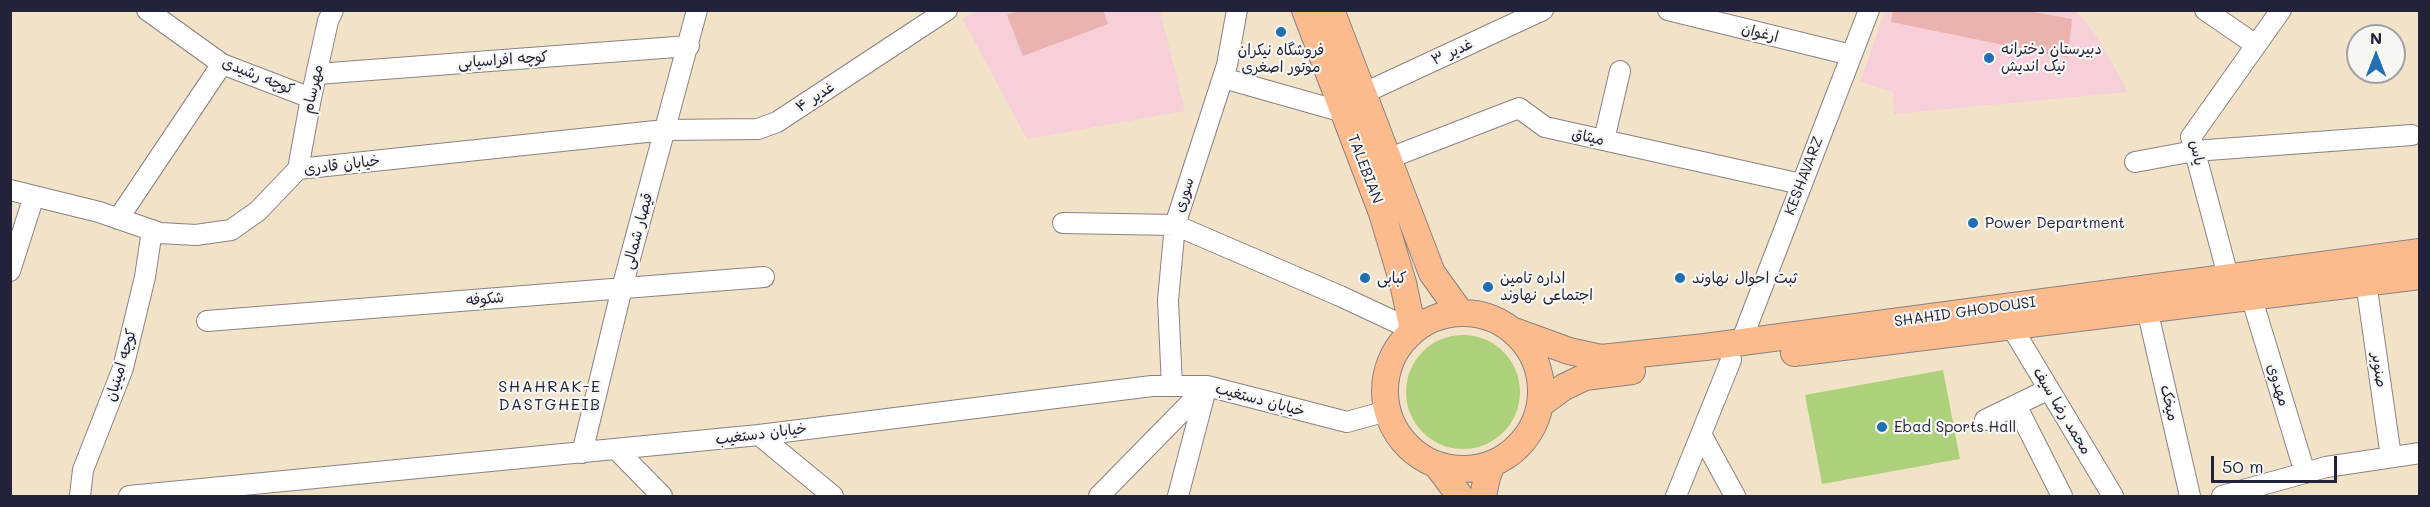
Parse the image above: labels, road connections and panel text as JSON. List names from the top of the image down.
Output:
{
  "streets": {
    "main road": ["TALEBIAN", "SHAHID GHODOUSI"],
    "street": [
      "ارغوان",
      "غدیر ۳",
      "کوچه افراسیابی",
      "کوچه رشیدی",
      "مهرسام",
      "غدیر ۴",
      "میثاق",
      "یاس",
      "خیابان قادری",
      "KESHAVARZ",
      "سوری",
      "قیصار شمالی",
      "شکوفه",
      "کوچه امینیان",
      "صنوبر",
      "مهدوی",
      "خیابان دستغیب",
      "میخک",
      "محمد رضا سیف"
    ]
  },
  "crossings": [
    ["ارغوان", "KESHAVARZ"],
    ["غدیر ۳", "TALEBIAN"],
    ["کوچه افراسیابی", "مهرسام"],
    ["کوچه افراسیابی", "قیصار شمالی"],
    ["کوچه رشیدی", "مهرسام"],
    ["مهرسام", "خیابان قادری"],
    ["غدیر ۴", "خیابان قادری"],
    ["غدیر ۴", "قیصار شمالی"],
    ["میثاق", "TALEBIAN"],
    ["میثاق", "KESHAVARZ"],
    ["یاس", "SHAHID GHODOUSI"],
    ["خیابان قادری", "قیصار شمالی"],
    ["خیابان قادری", "کوچه امینیان"],
    ["TALEBIAN", "SHAHID GHODOUSI"],
    ["TALEBIAN", "خیابان دستغیب"],
    ["KESHAVARZ", "SHAHID GHODOUSI"],
    ["سوری", "خیابان دستغیب"],
    ["قیصار شمالی", "شکوفه"],
    ["قیصار شمالی", "خیابان دستغیب"],
    ["SHAHID GHODOUSI", "صنوبر"],
    ["SHAHID GHODOUSI", "مهدوی"],
    ["SHAHID GHODOUSI", "خیابان دستغیب"],
    ["SHAHID GHODOUSI", "میخک"],
    ["SHAHID GHODOUSI", "محمد رضا سیف"]
  ],
  "districts": ["SHAHRAK-E DASTGHEIB"],
  "places": [
    "فروشگاه نیکران موتور اصغری",
    "دبیرستان دخترانه نیک اندیش",
    "Power Department",
    "کبابی",
    "ثبت احوال نهاوند",
    "اداره تامین اجتماعی نهاوند",
    "Ebad Sports Hall"
  ],
  "scale_bar": "50 m",
  "north": "top"
}
